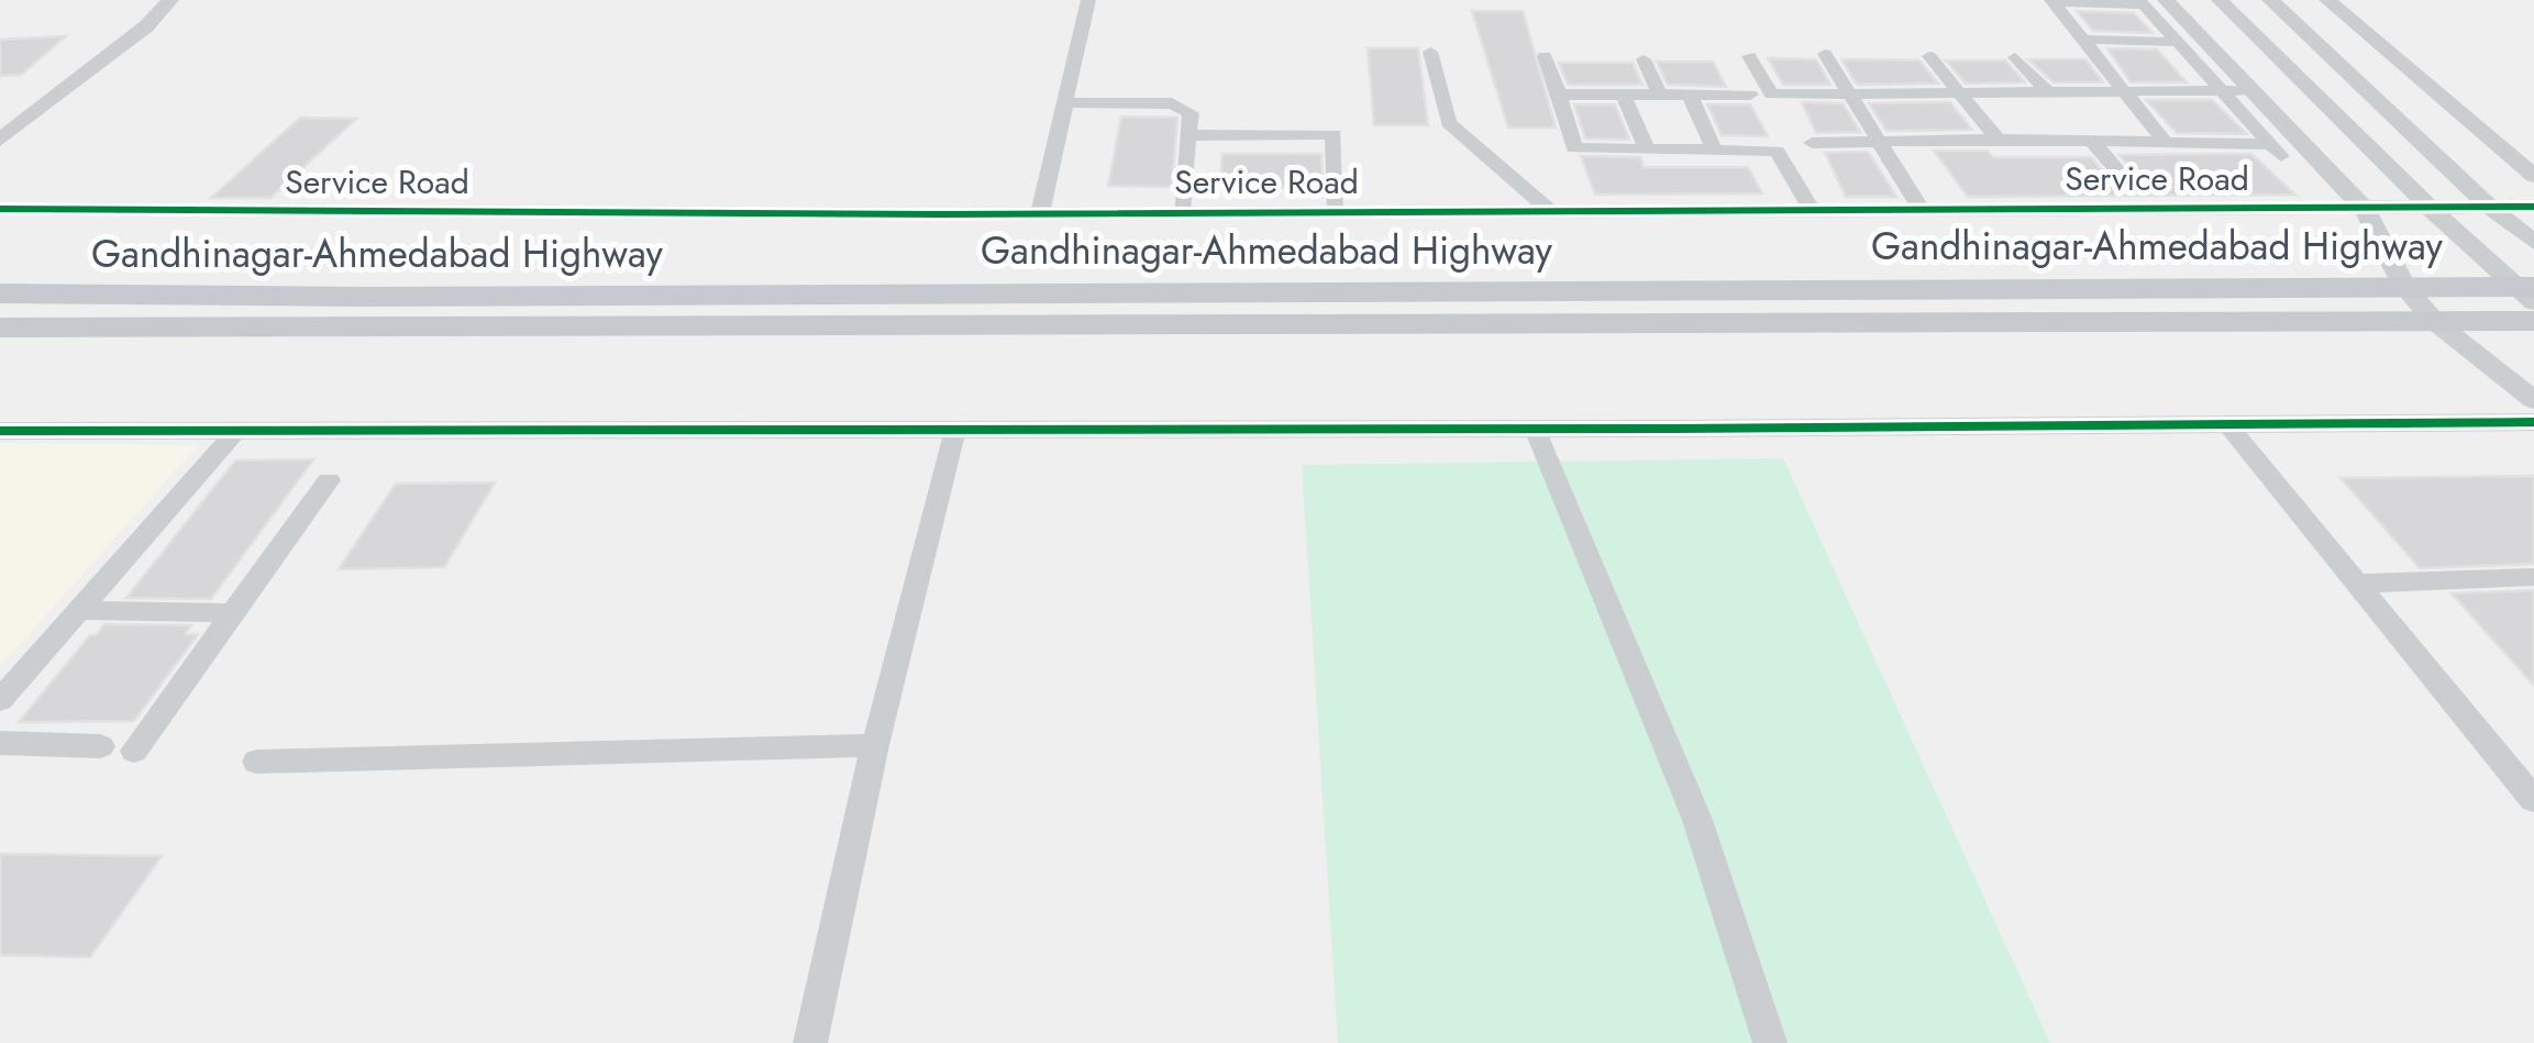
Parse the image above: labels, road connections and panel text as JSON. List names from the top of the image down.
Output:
{
  "streets": {
    "main road": ["Gandhinagar-Ahmedabad Highway"],
    "street": ["Service Road"]
  }
}
